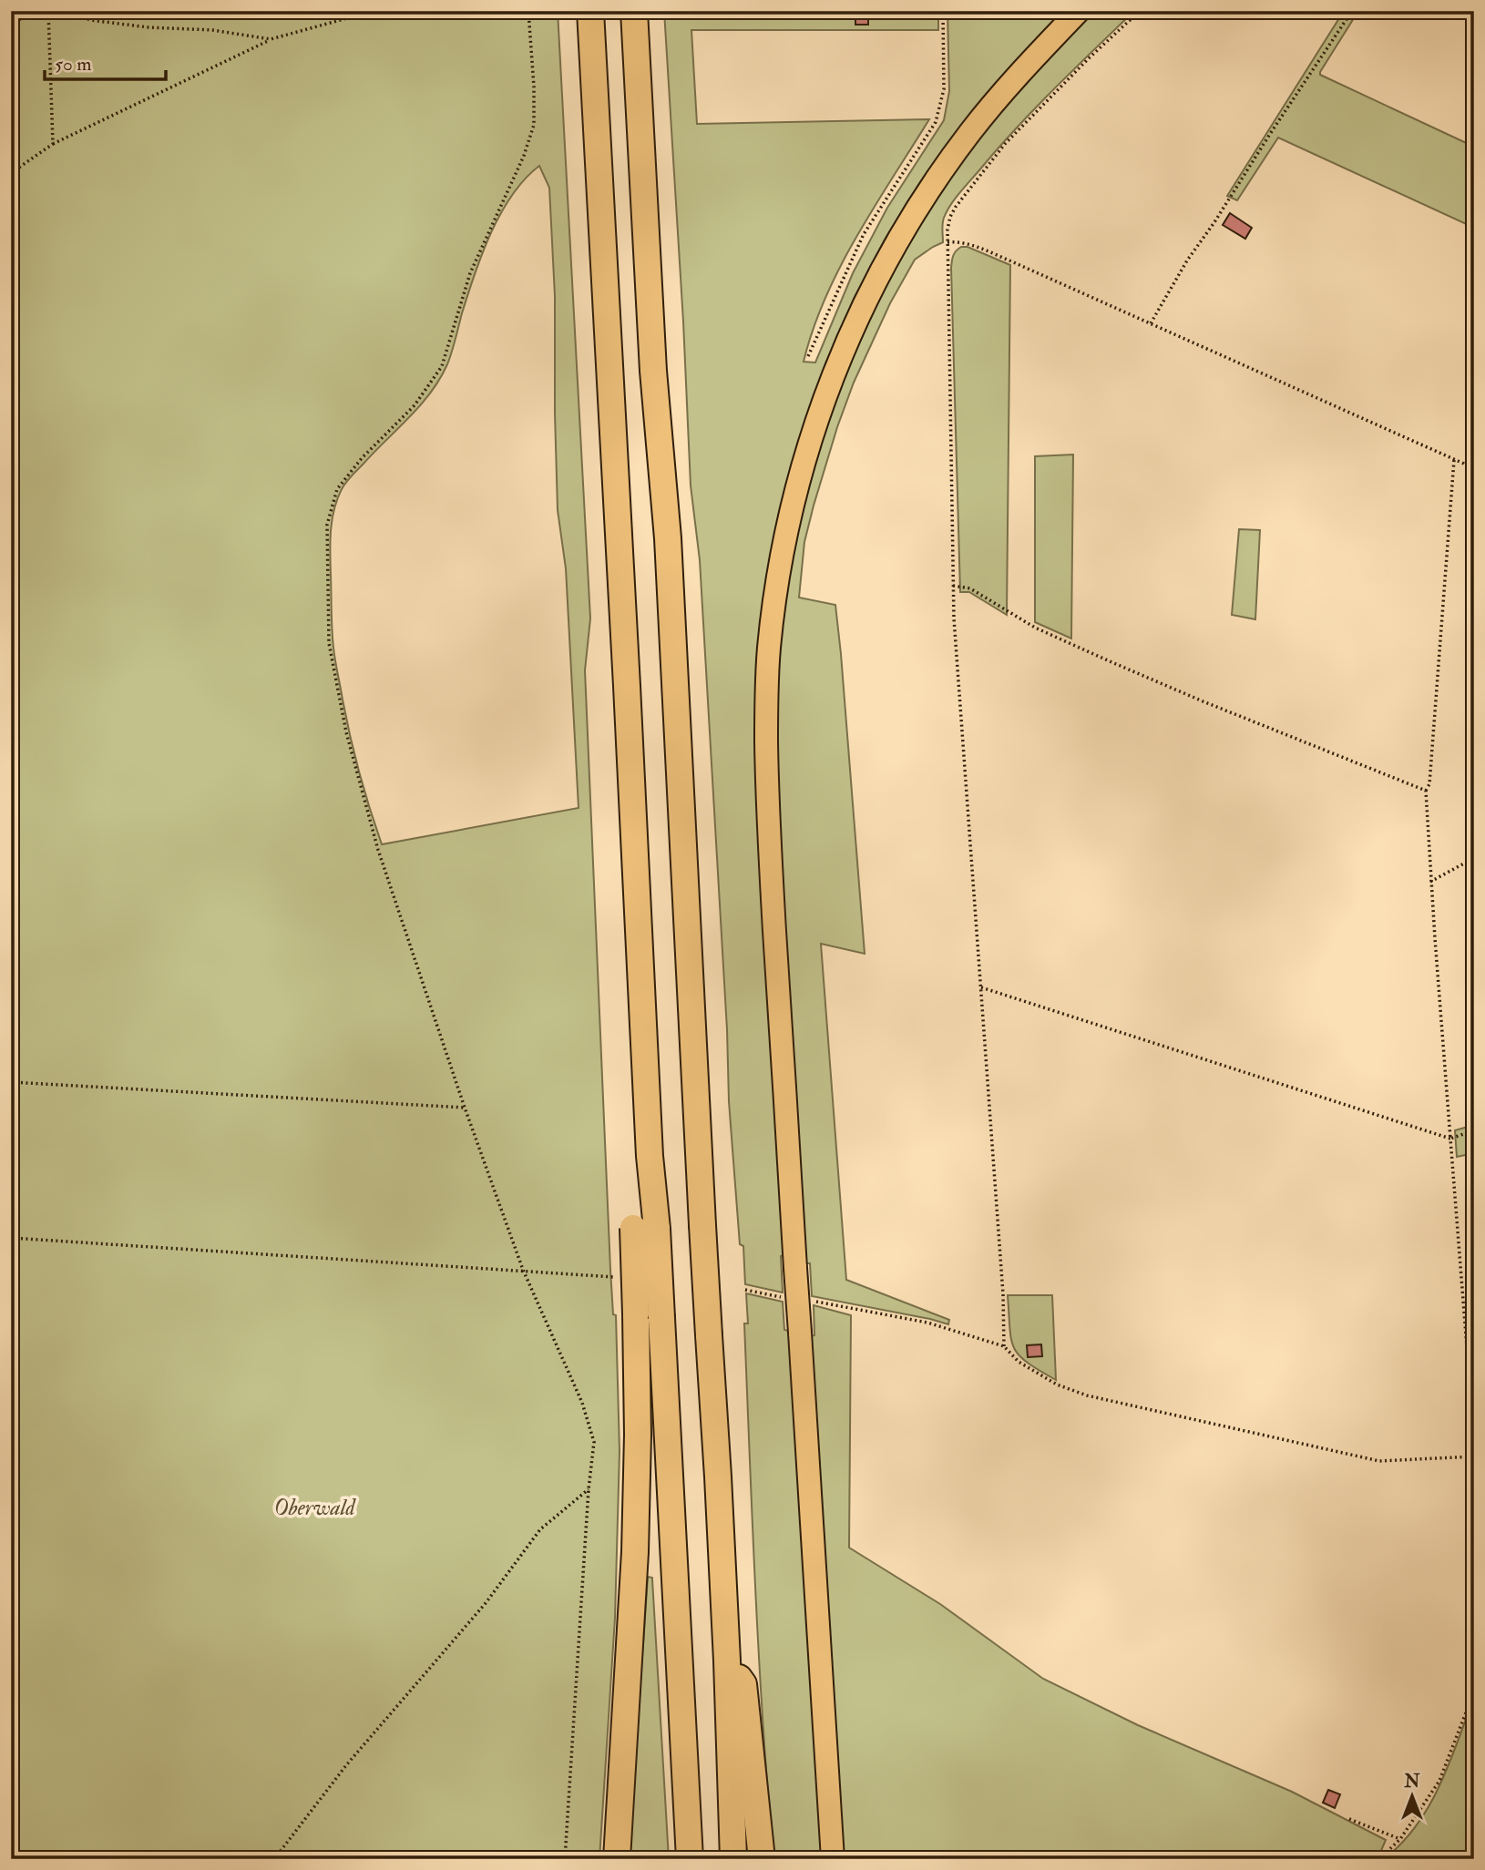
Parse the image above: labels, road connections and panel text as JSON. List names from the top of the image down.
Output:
{
  "parks": ["Oberwald"],
  "scale_bar": "50 m",
  "north": "top"
}
